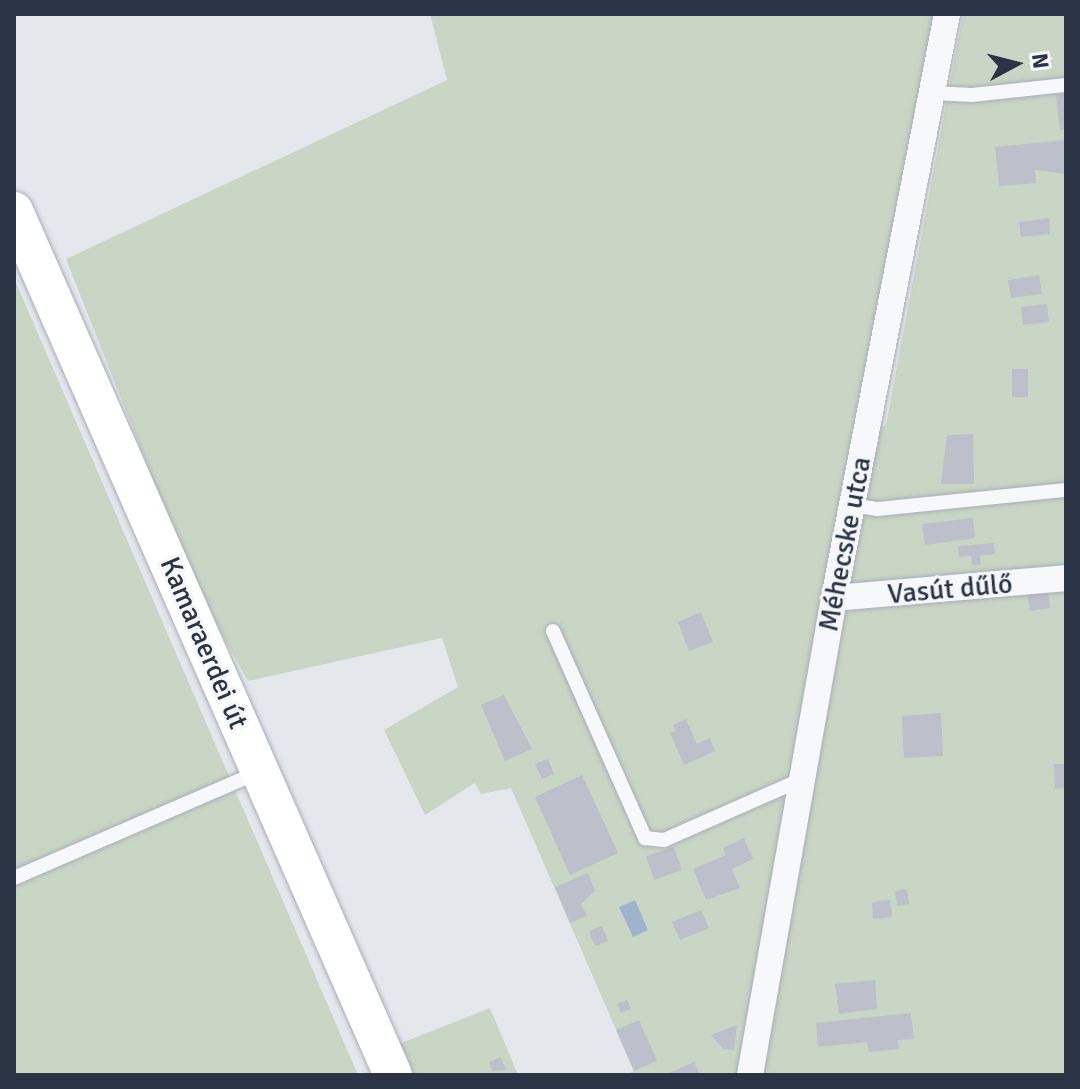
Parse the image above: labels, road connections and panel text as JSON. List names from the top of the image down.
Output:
{
  "streets": {
    "street": ["Méhecske utca", "Vasút dűlő", "Kamaraerdei út"]
  },
  "crossings": [
    ["Méhecske utca", "Vasút dűlő"]
  ],
  "north": "right"
}
